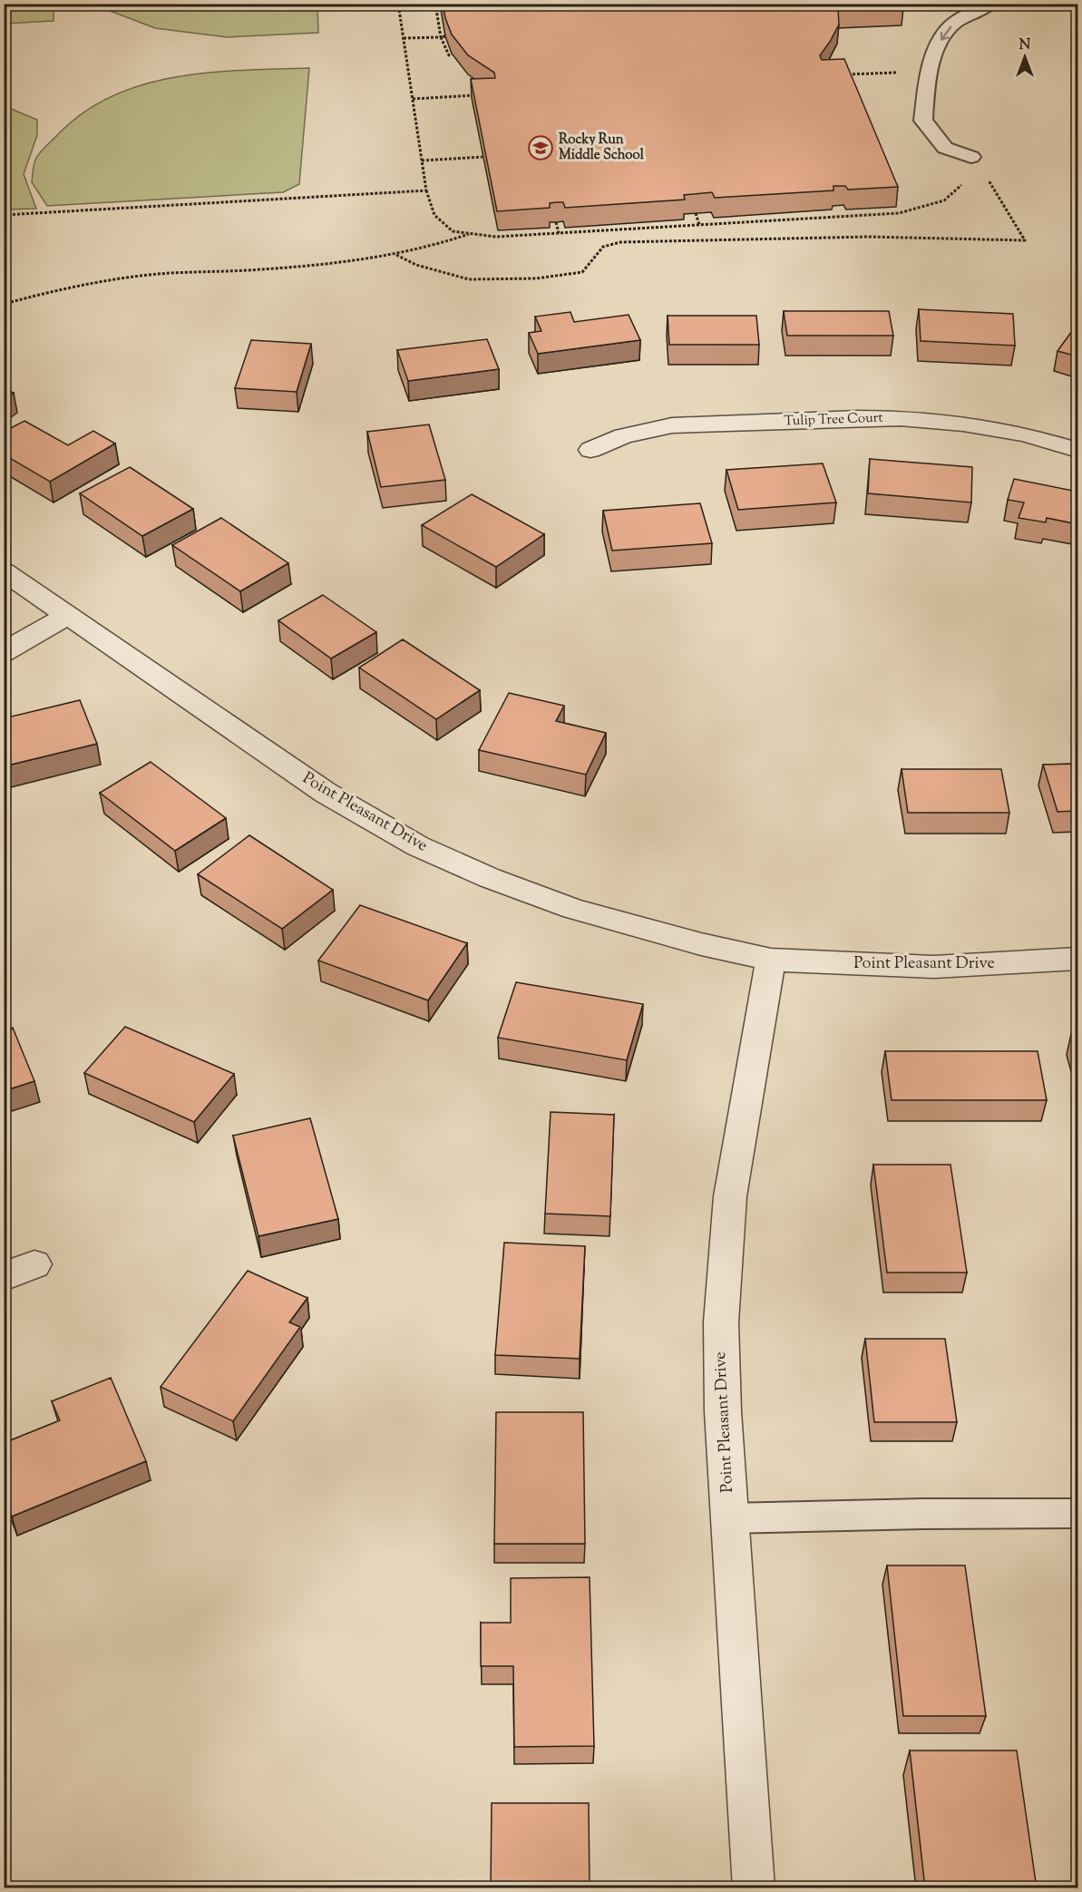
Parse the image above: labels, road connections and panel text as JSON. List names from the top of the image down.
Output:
{
  "streets": {
    "street": ["Tulip Tree Court", "Point Pleasant Drive"]
  },
  "places": {
    "school or university": ["Rocky Run Middle School"]
  },
  "north": "top"
}
